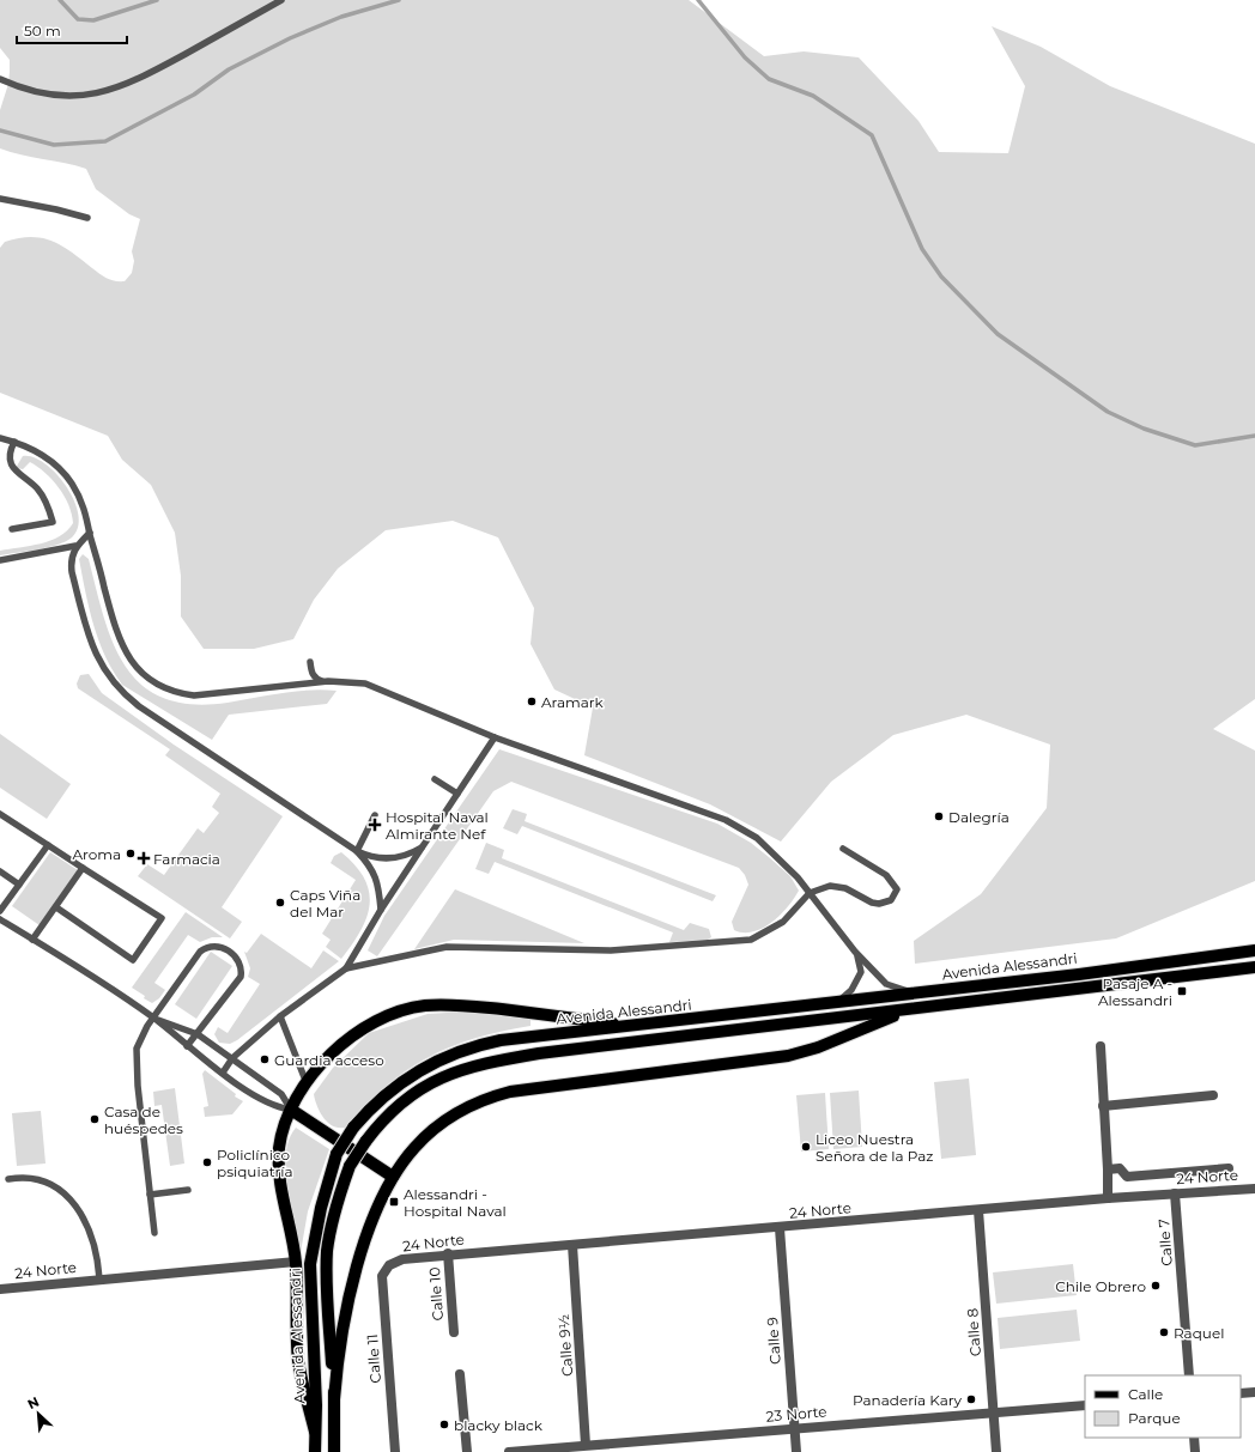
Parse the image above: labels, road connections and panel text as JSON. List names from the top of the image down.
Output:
{
  "streets": {
    "main road": ["Avenida Alessandri"],
    "street": [
      "24 Norte",
      "Calle 7",
      "Calle 10",
      "Calle 8",
      "Calle 9",
      "Calle 9½",
      "Calle 11",
      "23 Norte"
    ]
  },
  "crossings": [
    ["24 Norte", "Calle 7"],
    ["24 Norte", "Calle 10"],
    ["24 Norte", "Calle 8"],
    ["24 Norte", "Calle 9"],
    ["24 Norte", "Calle 9½"],
    ["24 Norte", "Calle 11"],
    ["Calle 8", "23 Norte"],
    ["Calle 9", "23 Norte"],
    ["Calle 9½", "23 Norte"]
  ],
  "places": {
    "other": [
      "Aramark",
      "Dalegría",
      "Aroma",
      "Caps Viña del Mar",
      "Guardia acceso",
      "Casa de huéspedes",
      "Liceo Nuestra Señora de la Paz",
      "Policlínico psiquiatría",
      "Chile Obrero",
      "Raquel",
      "Panadería Kary",
      "blacky black"
    ],
    "health": ["Hospital Naval Almirante Nef", "Farmacia"],
    "transit": ["Pasaje A - Alessandri", "Alessandri - Hospital Naval"]
  },
  "legend": ["Calle", "Parque"],
  "scale_bar": "50 m",
  "north": "top left"
}
